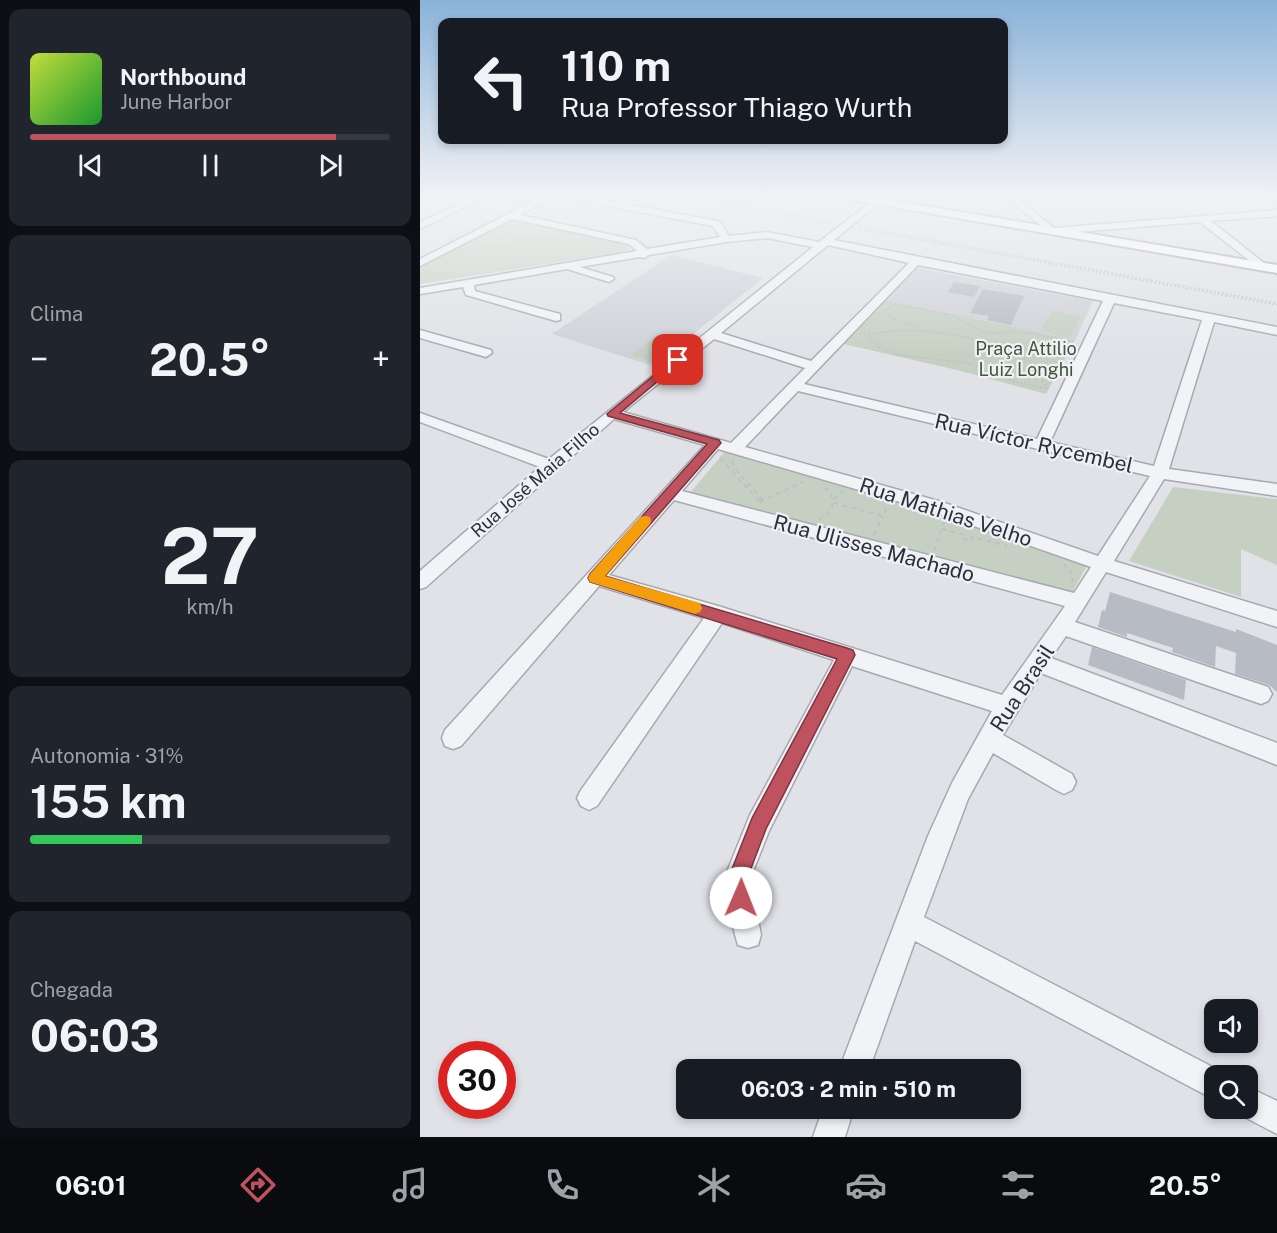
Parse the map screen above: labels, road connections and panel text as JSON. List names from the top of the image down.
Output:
{
  "streets": {
    "street": [
      "Rua Víctor Rycembel",
      "Rua José Maia Filho",
      "Rua Mathias Velho",
      "Rua Ulisses Machado",
      "Rua Brasil"
    ]
  },
  "crossings": [
    ["Rua Víctor Rycembel", "Rua Brasil"],
    ["Rua José Maia Filho", "Rua Mathias Velho"],
    ["Rua Mathias Velho", "Rua Brasil"],
    ["Rua Ulisses Machado", "Rua Brasil"]
  ],
  "parks": ["Praça Attilio Luiz Longhi"],
  "page": {
    "turn": ["110 m", "Rua Professor Thiago Wurth"],
    "song": ["Northbound", "June Harbor"],
    "tile": [
      "Clima",
      ["27", "km/h"],
      ["Autonomia · 31%", "155 km"],
      ["Chegada", "06:03"]
    ],
    "heat": ["−", "20.5°", "+"],
    "limit": "30",
    "trip": "06:03 · 2 min · 510 m",
    "tabs": ["06:01", "20.5°"]
  }
}
